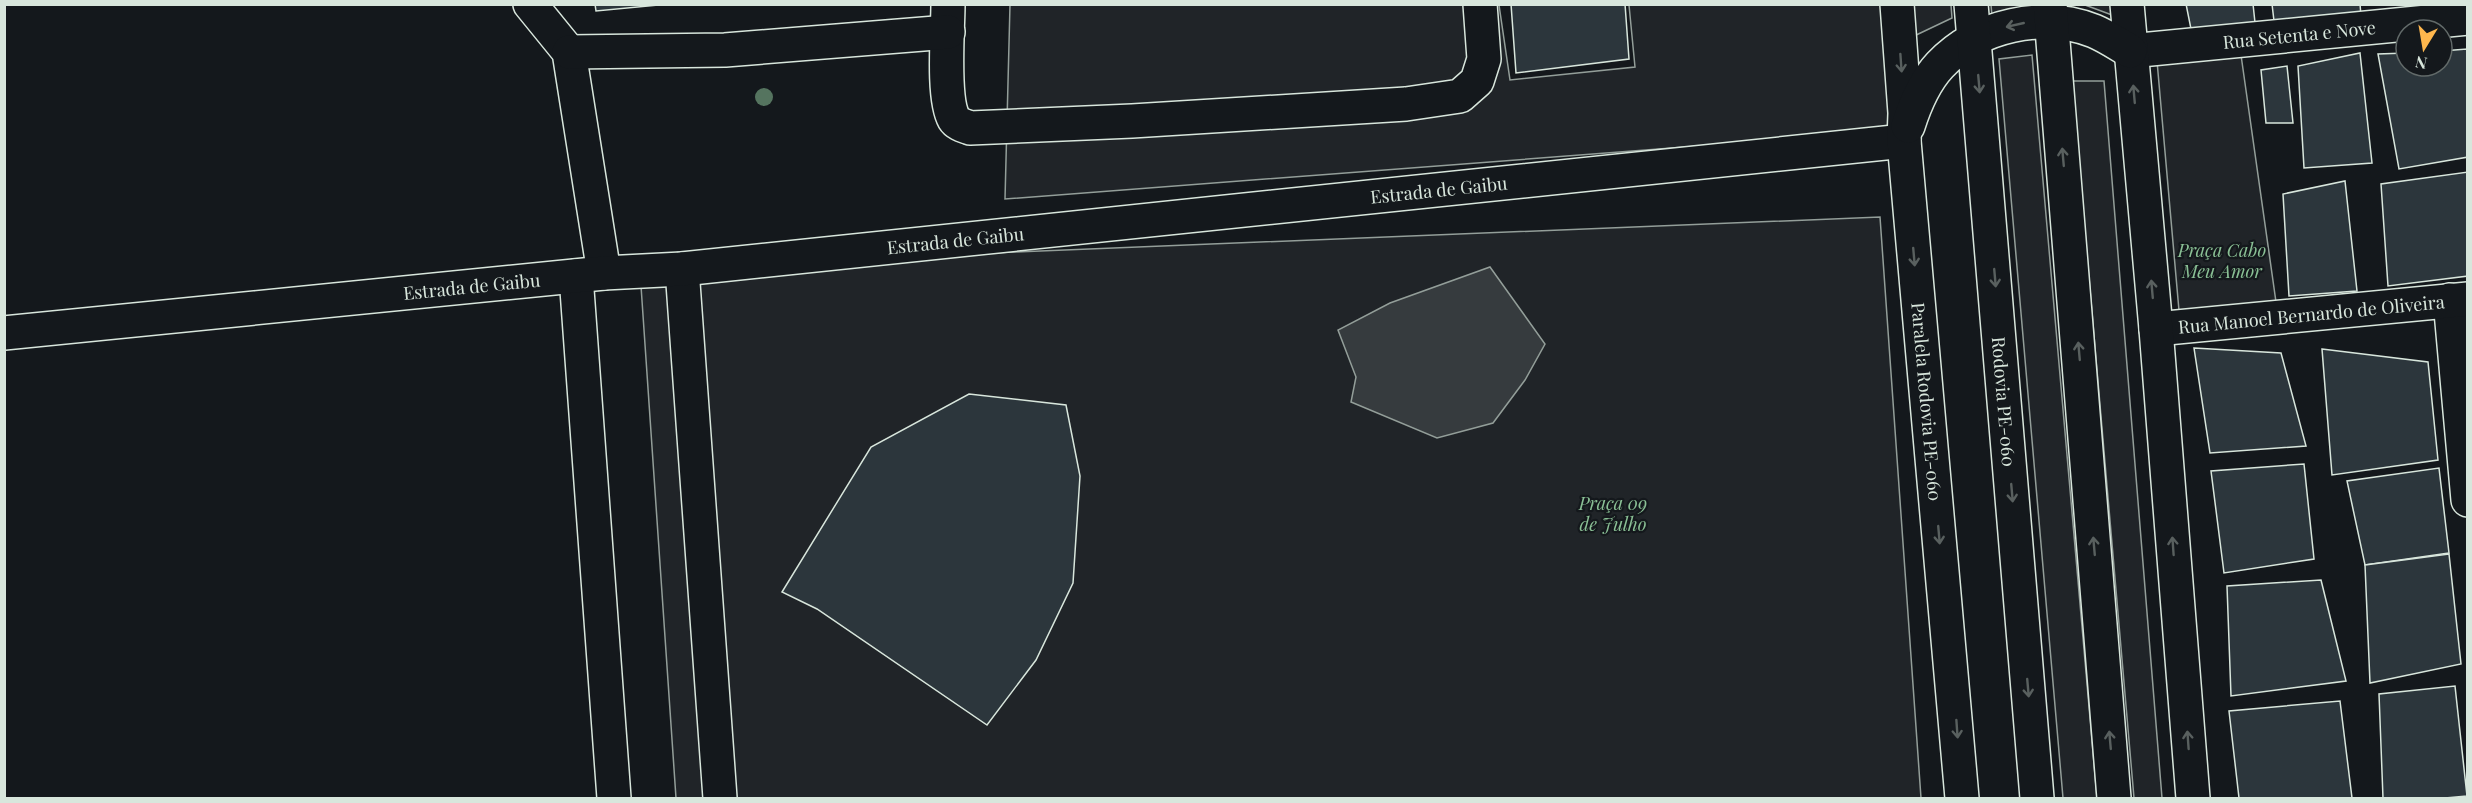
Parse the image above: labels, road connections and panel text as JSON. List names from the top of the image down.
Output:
{
  "streets": {
    "main road": [
      "Rua Setenta e Nove",
      "Estrada de Gaibu",
      "Rua Manoel Bernardo de Oliveira",
      "Rodovia PE-060",
      "Paralela Rodovia PE-060"
    ]
  },
  "crossings": [
    ["Estrada de Gaibu", "Paralela Rodovia PE-060"]
  ],
  "parks": ["Praça Cabo Meu Amor", "Praça 09 de Julho"],
  "north": "bottom"
}
